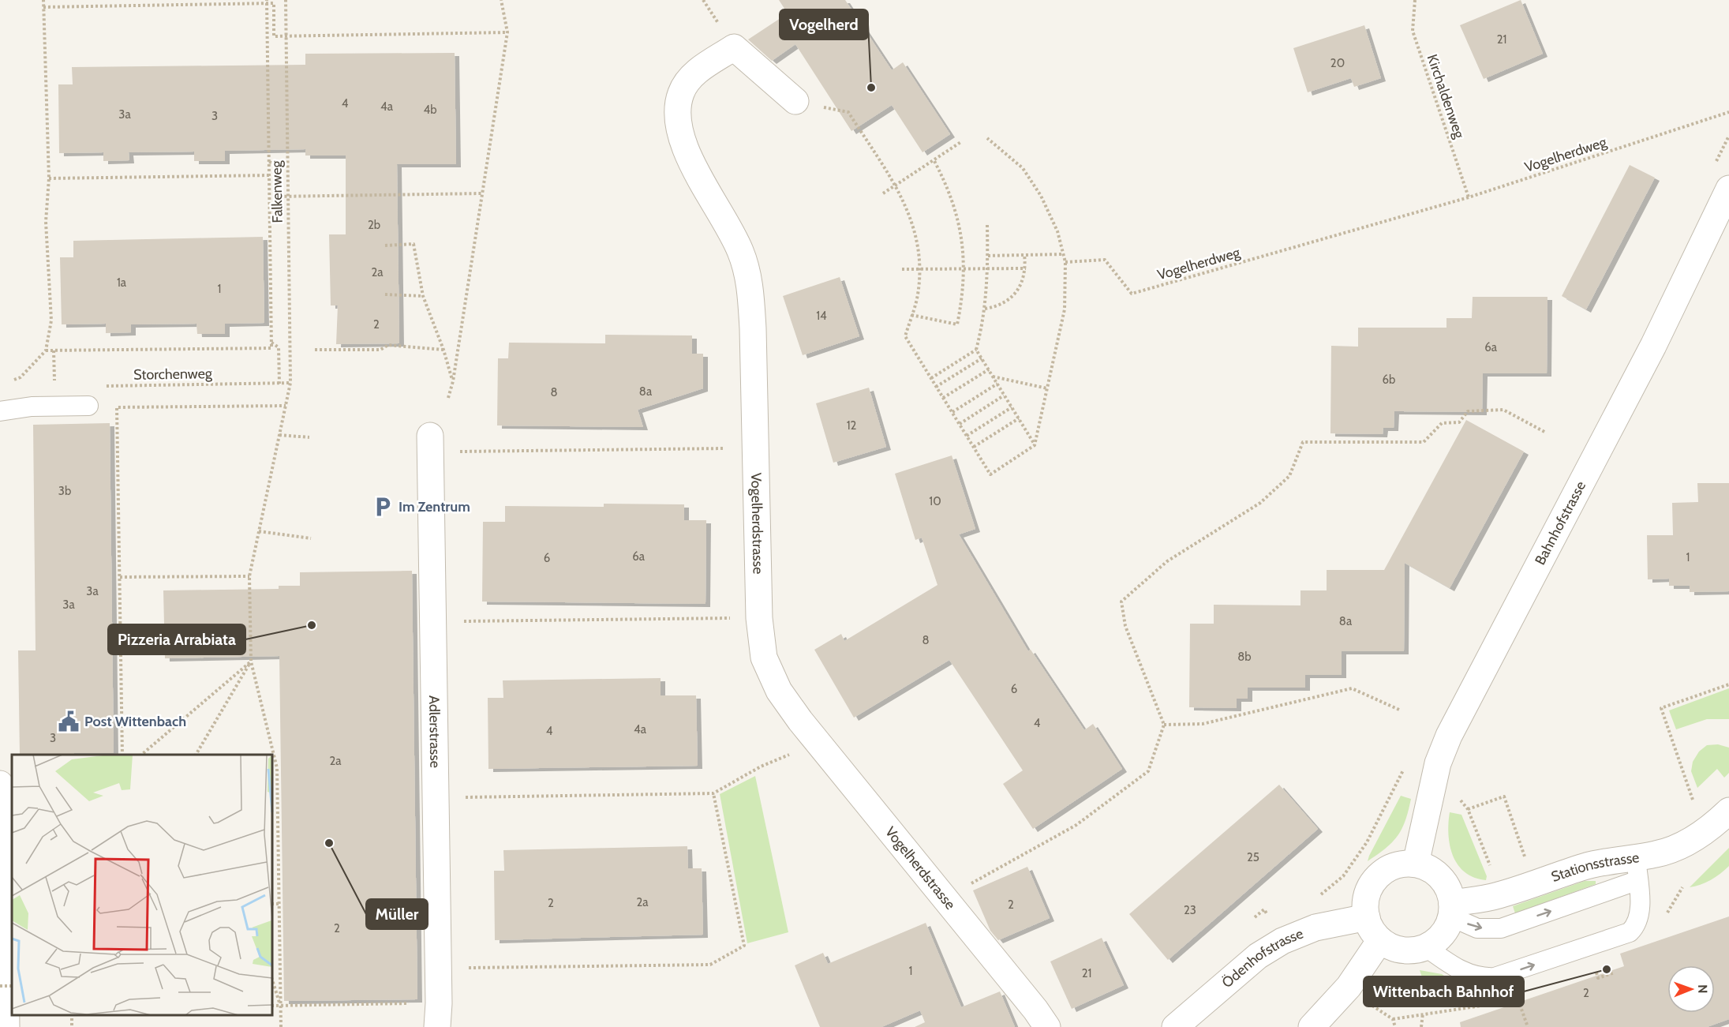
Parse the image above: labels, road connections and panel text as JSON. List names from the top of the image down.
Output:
{
  "streets": {
    "street": [
      "Bahnhofstrasse",
      "Vogelherdstrasse",
      "Adlerstrasse",
      "Stationsstrasse",
      "Ödenhofstrasse"
    ],
    "path": [
      "Kirchaldenweg",
      "Vogelherdweg",
      "Falkenweg",
      "Storchenweg"
    ]
  },
  "crossings": [
    ["Kirchaldenweg", "Vogelherdweg"],
    ["Falkenweg", "Storchenweg"],
    ["Bahnhofstrasse", "Stationsstrasse"],
    ["Bahnhofstrasse", "Ödenhofstrasse"],
    ["Stationsstrasse", "Ödenhofstrasse"]
  ],
  "places": {
    "other": [
      "Vogelherd",
      "Pizzeria Arrabiata",
      "Müller",
      "Wittenbach Bahnhof"
    ],
    "parking": ["Im Zentrum"],
    "public building": ["Post Wittenbach"]
  },
  "house_numbers": [
    "21",
    "20",
    "4",
    "4a",
    "4b",
    "3a",
    "3",
    "2b",
    "2a",
    "1a",
    "1",
    "14",
    "2",
    "6a",
    "6b",
    "8a",
    "8",
    "12",
    "3b",
    "10",
    "6a",
    "1",
    "6",
    "3a",
    "3a",
    "8a",
    "8",
    "8b",
    "6",
    "4",
    "4a",
    "4",
    "3",
    "2a",
    "25",
    "2a",
    "2",
    "2",
    "23",
    "2",
    "1",
    "21",
    "2"
  ],
  "north": "right"
}
